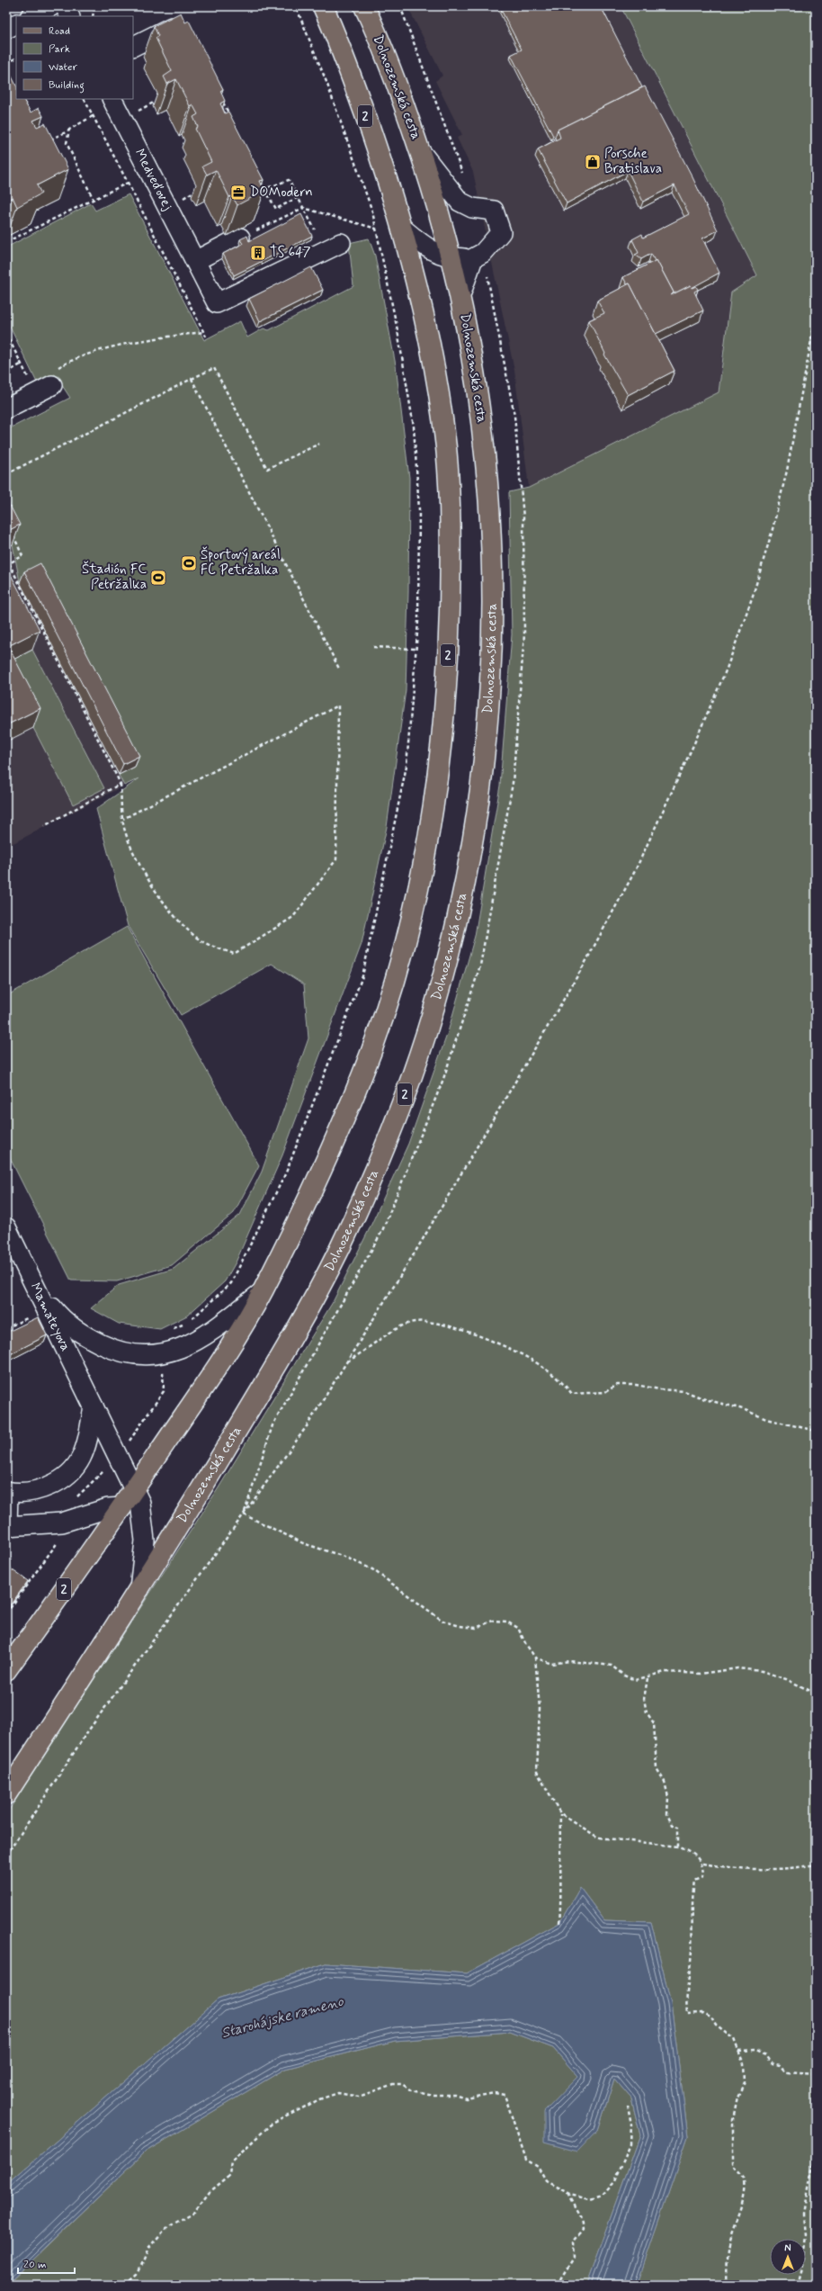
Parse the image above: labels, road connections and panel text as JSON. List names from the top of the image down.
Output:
{
  "streets": {
    "main road": ["Dolnozemská cesta", "2"],
    "street": ["Medveďovej", "Mamateyova"]
  },
  "crossings": [
    ["Dolnozemská cesta", "Mamateyova"],
    ["2", "Mamateyova"]
  ],
  "water": ["Starohájske rameno"],
  "places": {
    "shop": ["Porsche Bratislava"],
    "office": ["DOModern"],
    "building": ["TS 647"],
    "sports": ["Športový areál FC Petržalka", "Štadión FC Petržalka"]
  },
  "legend": [
    "Road",
    "Park",
    "Water",
    "Building"
  ],
  "scale_bar": "20 m",
  "north": "top"
}
